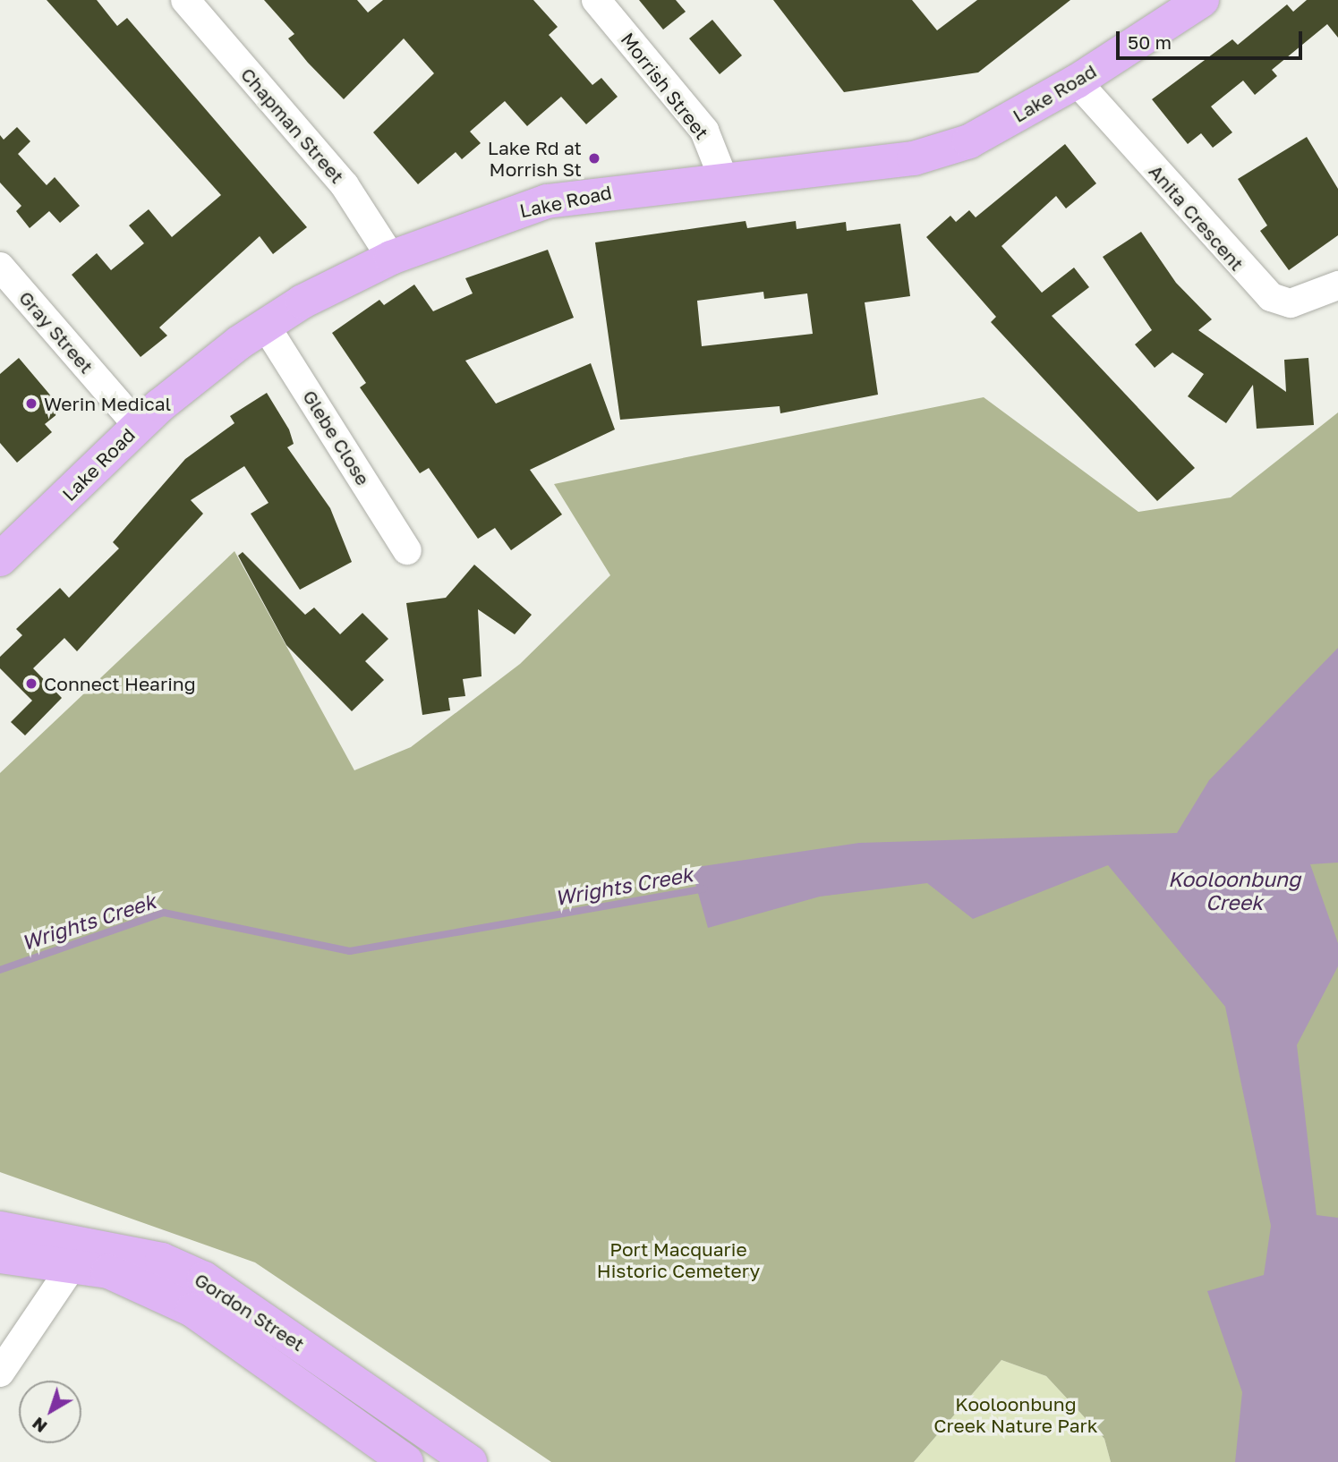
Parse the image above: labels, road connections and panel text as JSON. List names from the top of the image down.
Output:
{
  "streets": {
    "main road": ["Lake Road", "Gordon Street"],
    "street": [
      "Morrish Street",
      "Chapman Street",
      "Anita Crescent",
      "Gray Street",
      "Glebe Close"
    ]
  },
  "crossings": [
    ["Morrish Street", "Lake Road"],
    ["Lake Road", "Chapman Street"],
    ["Lake Road", "Anita Crescent"],
    ["Lake Road", "Gray Street"],
    ["Lake Road", "Glebe Close"]
  ],
  "water": ["Kooloonbung Creek", "Wrights Creek"],
  "parks": ["Port Macquarie Historic Cemetery", "Kooloonbung Creek Nature Park"],
  "places": ["Lake Rd at Morrish St", "Werin Medical", "Connect Hearing"],
  "scale_bar": "50 m",
  "north": "bottom left"
}
